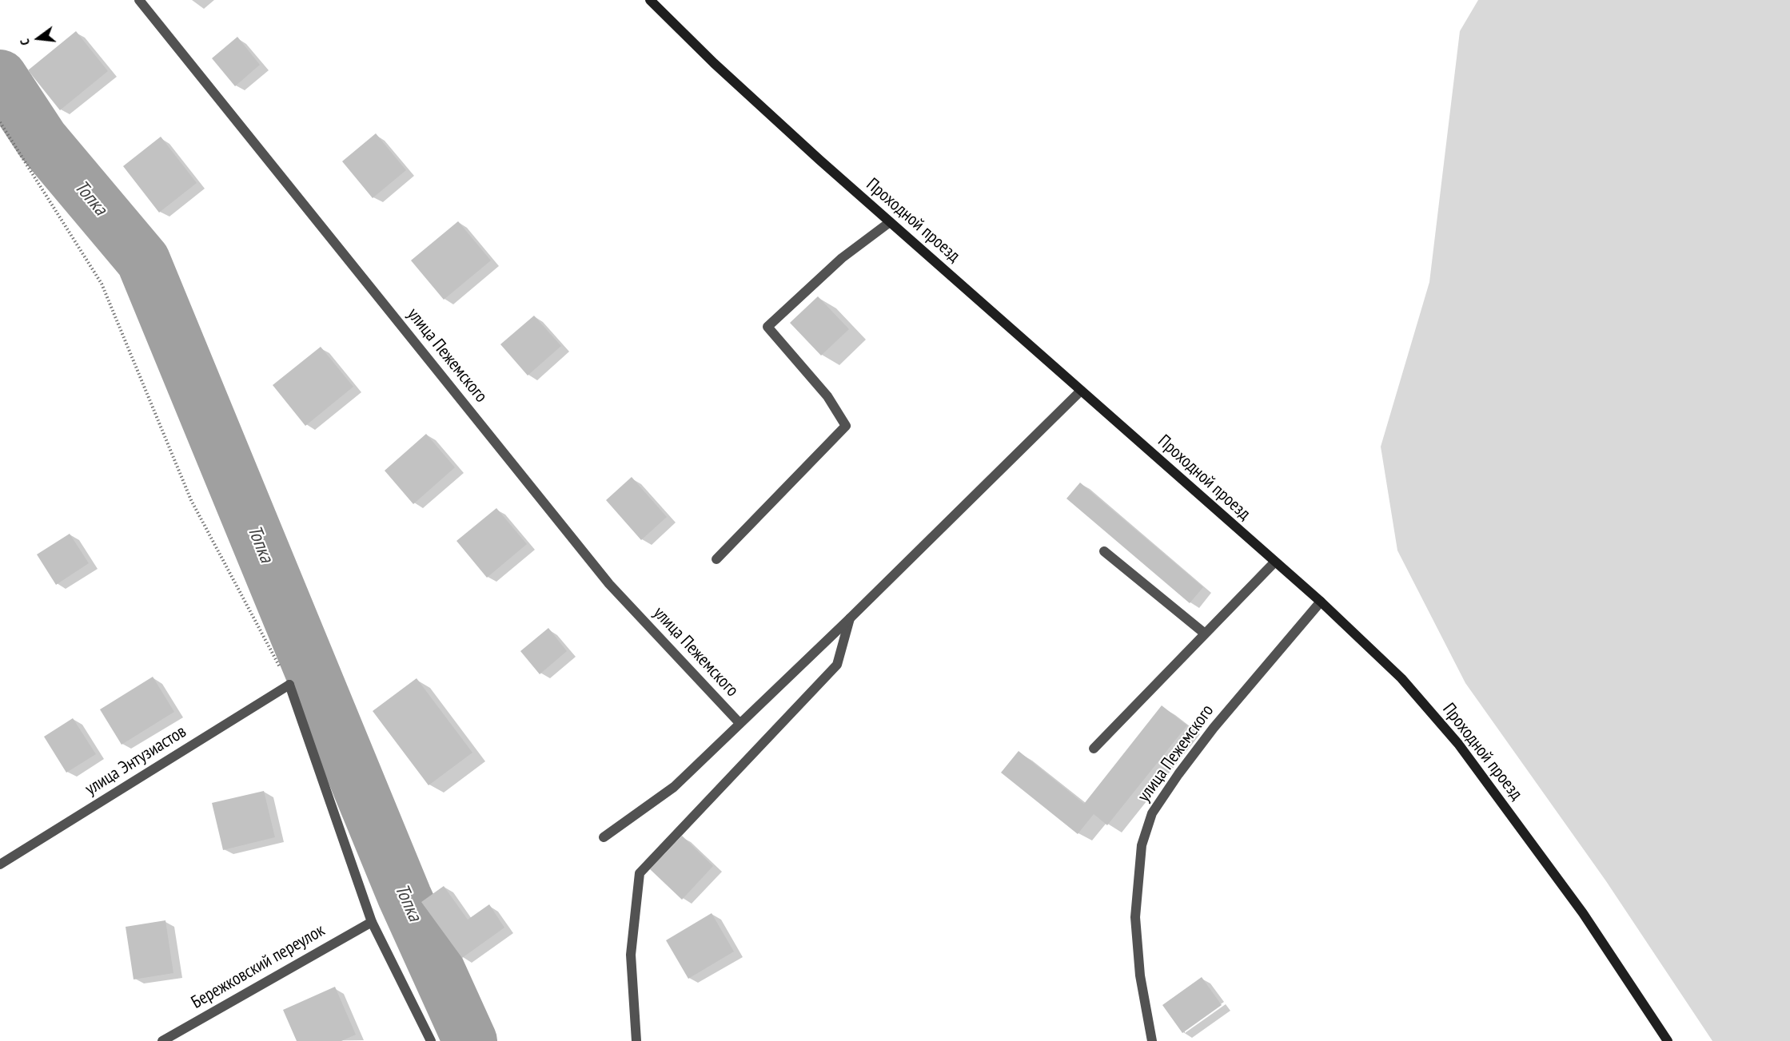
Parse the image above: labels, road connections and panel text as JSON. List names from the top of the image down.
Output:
{
  "streets": {
    "street": [
      "Проходной проезд",
      "улица Пежемского",
      "улица Энтузиастов",
      "Бережковский переулок"
    ]
  },
  "crossings": [
    ["Проходной проезд", "улица Пежемского"]
  ],
  "water": ["Топка"],
  "north": "left"
}
